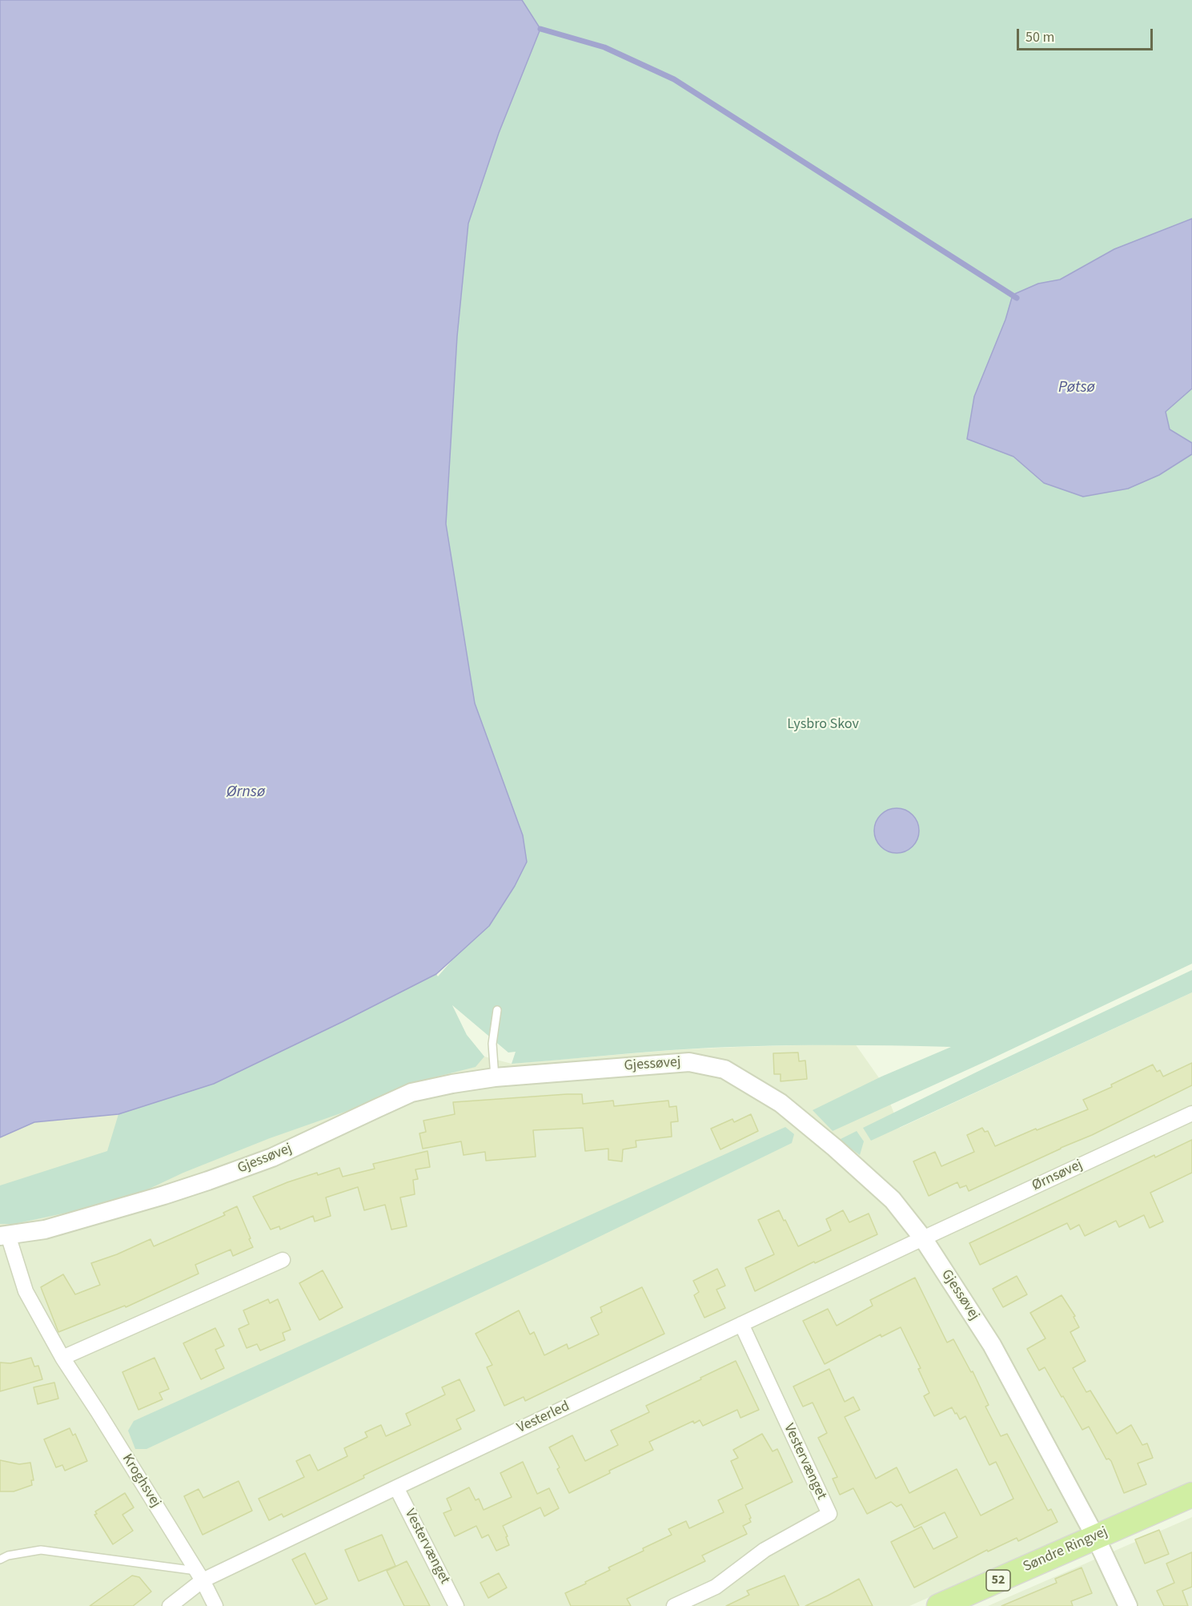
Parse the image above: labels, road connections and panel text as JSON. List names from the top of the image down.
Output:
{
  "streets": {
    "main road": ["Søndre Ringvej", "52"],
    "street": [
      "Gjessøvej",
      "Ørnsøvej",
      "Vesterled",
      "Vestervænget",
      "Kroghsvej"
    ]
  },
  "crossings": [
    ["Gjessøvej", "Ørnsøvej"],
    ["Gjessøvej", "Vesterled"],
    ["Gjessøvej", "Kroghsvej"],
    ["Gjessøvej", "Søndre Ringvej"],
    ["Ørnsøvej", "Vesterled"],
    ["Vesterled", "Vestervænget"],
    ["Vesterled", "Kroghsvej"]
  ],
  "water": ["Pøtsø", "Ørnsø"],
  "parks": ["Lysbro Skov"],
  "scale_bar": "50 m"
}
